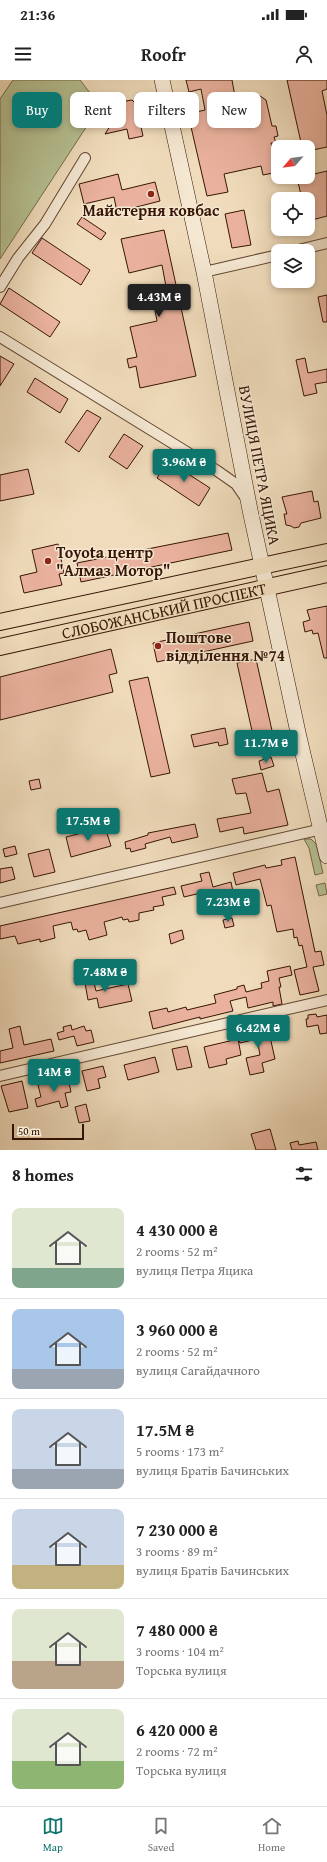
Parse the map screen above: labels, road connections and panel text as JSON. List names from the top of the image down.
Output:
{
  "streets": {
    "main road": ["СЛОБОЖАНСЬКИЙ ПРОСПЕКТ"],
    "street": ["ВУЛИЦЯ ПЕТРА ЯЦИКА"]
  },
  "crossings": [
    ["ВУЛИЦЯ ПЕТРА ЯЦИКА", "СЛОБОЖАНСЬКИЙ ПРОСПЕКТ"]
  ],
  "places": ["Майстерня ковбас", "Toyota центр \"Алмаз Мотор\"", "Поштове відділення №74"],
  "scale_bar": "50 m",
  "north": "bottom left",
  "page": {
    "status": "21:36",
    "header": "Roofr",
    "chip": [
      "Buy",
      "Rent",
      "Filters",
      "New"
    ],
    "price": [
      "4.43M ₴",
      "3.96M ₴",
      "11.7M ₴",
      "17.5M ₴",
      "7.23M ₴",
      "7.48M ₴",
      "6.42M ₴",
      "14M ₴"
    ],
    "scale": "50 m",
    "heading": "8 homes",
    "list": [
      {
        "name": "4 430 000 ₴",
        "note": "2 rooms · 52 m² · вулиця Петра Яцика"
      },
      {
        "name": "3 960 000 ₴",
        "note": "2 rooms · 52 m² · вулиця Сагайдачного"
      },
      {
        "name": "17.5M ₴",
        "note": "5 rooms · 173 m² · вулиця Братів Бачинських"
      },
      {
        "name": "7 230 000 ₴",
        "note": "3 rooms · 89 m² · вулиця Братів Бачинських"
      },
      {
        "name": "7 480 000 ₴",
        "note": "3 rooms · 104 m² · Торська вулиця"
      },
      {
        "name": "6 420 000 ₴",
        "note": "2 rooms · 72 m² · Торська вулиця"
      }
    ],
    "tabs": ["Map", "Saved", "Home"]
  }
}
